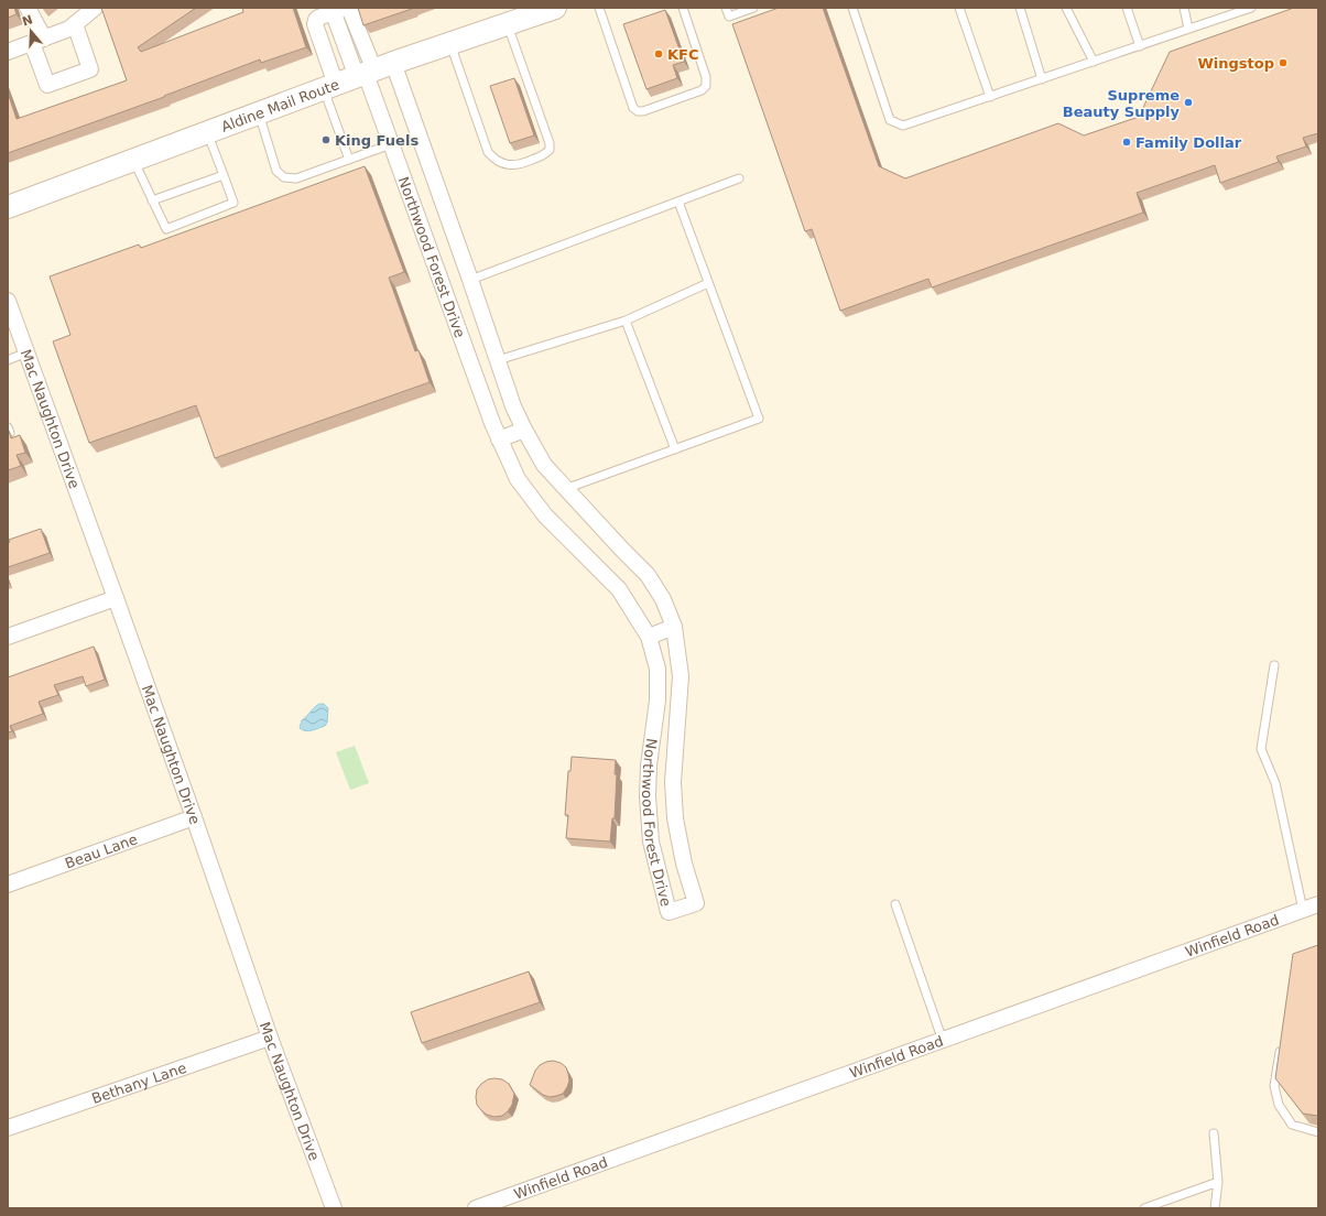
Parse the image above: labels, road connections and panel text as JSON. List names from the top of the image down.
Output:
{
  "streets": {
    "main road": ["Aldine Mail Route"],
    "street": [
      "Northwood Forest Drive",
      "Mac Naughton Drive",
      "Beau Lane",
      "Winfield Road",
      "Bethany Lane"
    ]
  },
  "crossings": [
    ["Aldine Mail Route", "Northwood Forest Drive"],
    ["Mac Naughton Drive", "Beau Lane"],
    ["Mac Naughton Drive", "Bethany Lane"]
  ],
  "places": [
    "KFC",
    "Wingstop",
    "Supreme Beauty Supply",
    "King Fuels",
    "Family Dollar"
  ],
  "north": "top"
}
